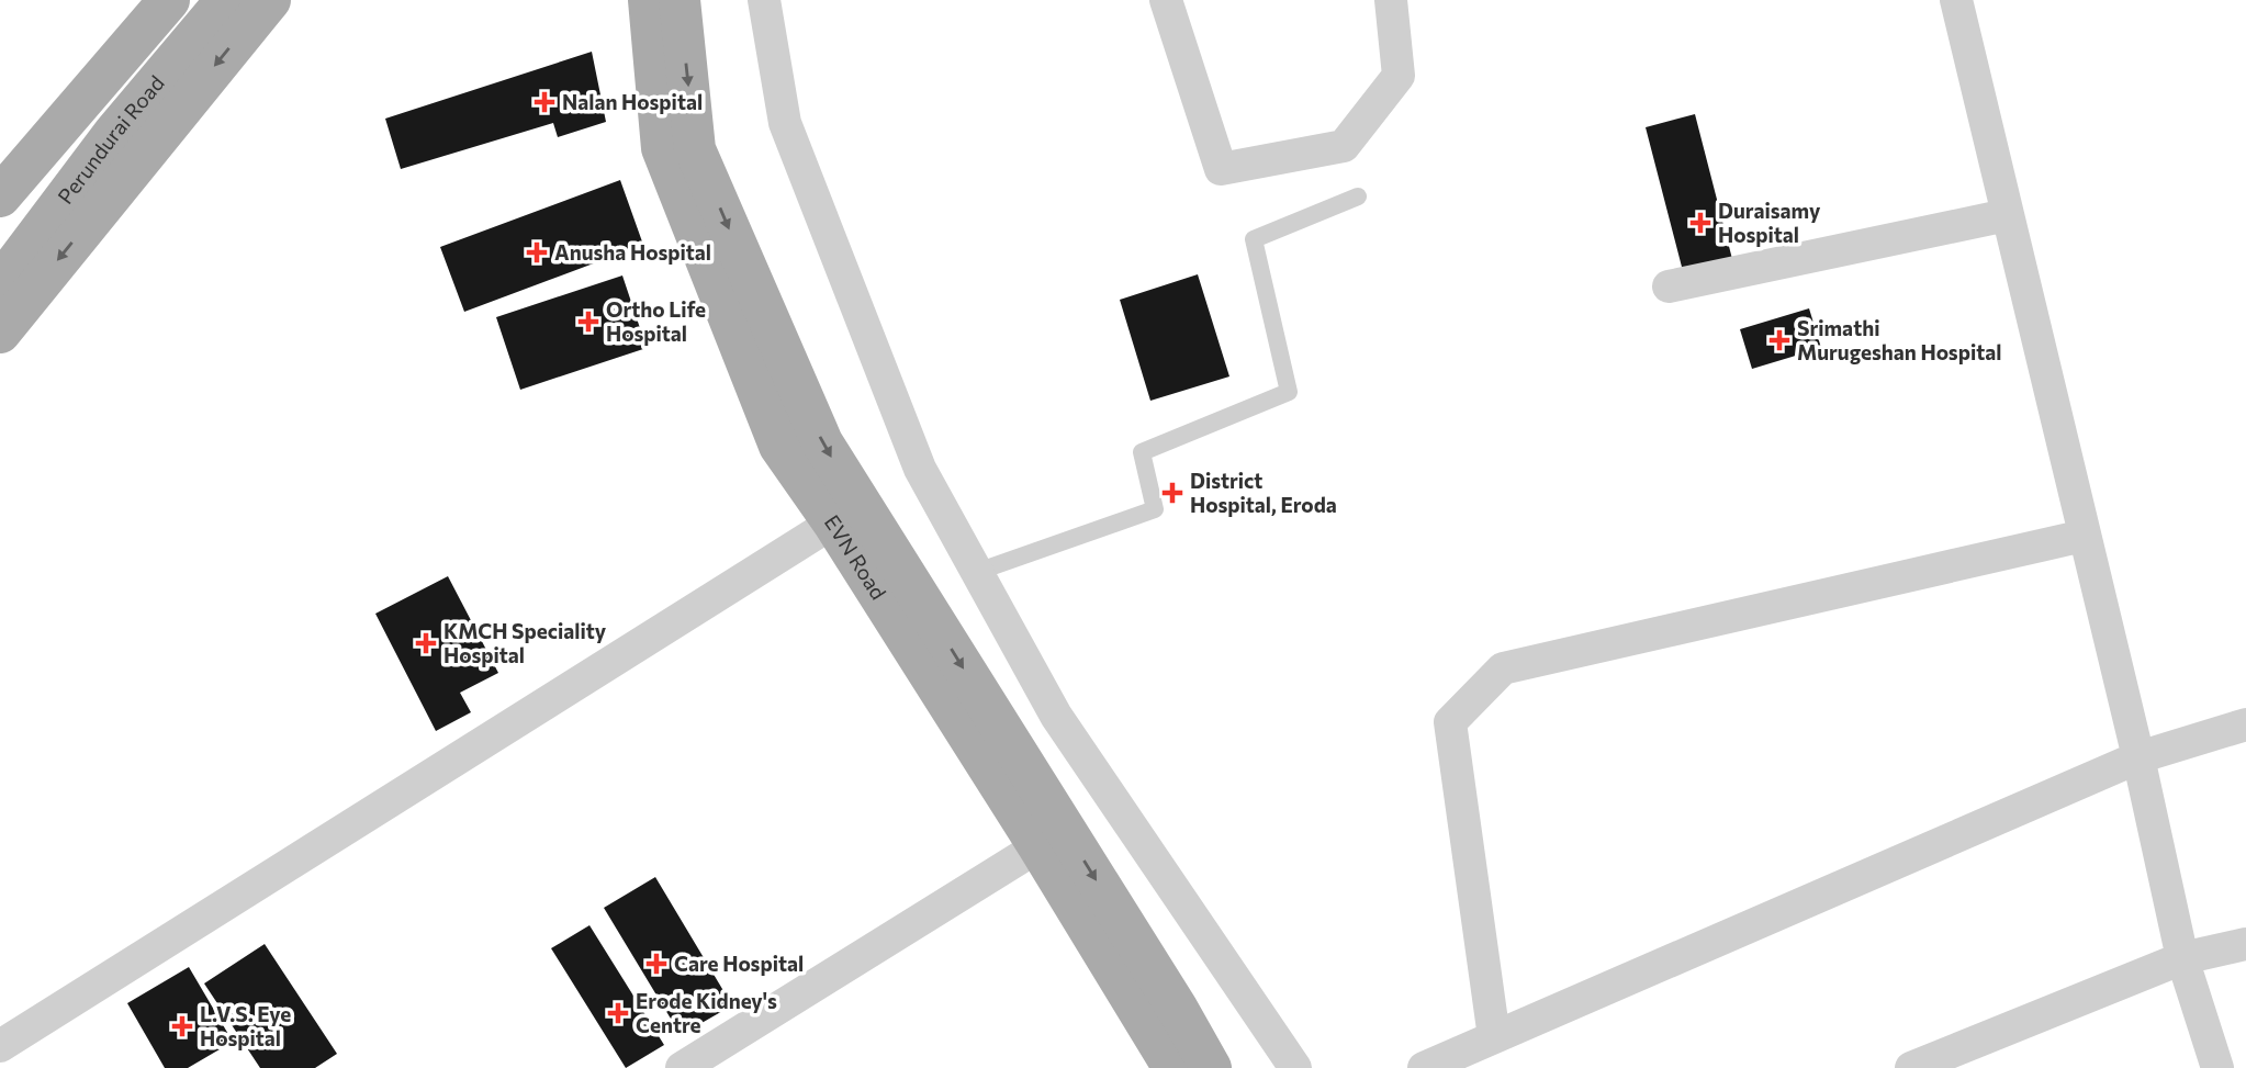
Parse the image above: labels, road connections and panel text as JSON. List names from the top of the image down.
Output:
{
  "streets": {
    "main road": ["Perundurai Road", "EVN Road"]
  },
  "places": {
    "health": [
      "Nalan Hospital",
      "Duraisamy Hospital",
      "Anusha Hospital",
      "Ortho Life Hospital",
      "Srimathi Murugeshan Hospital",
      "District Hospital, Eroda",
      "KMCH Speciality Hospital",
      "Care Hospital",
      "Erode Kidney's Centre",
      "L.V.S. Eye Hospital"
    ]
  }
}
